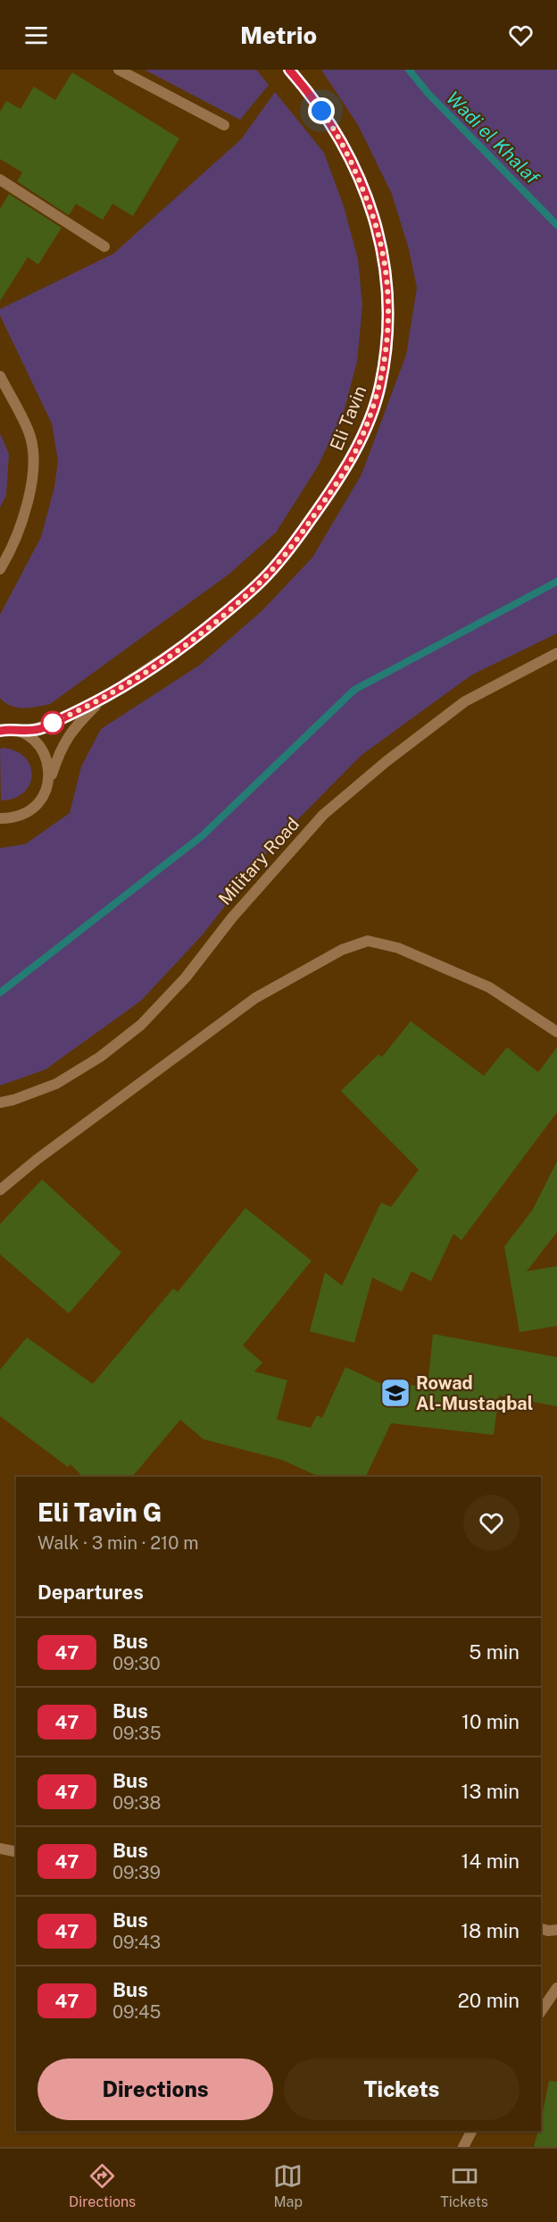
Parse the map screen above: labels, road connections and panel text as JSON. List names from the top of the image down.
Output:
{
  "streets": {
    "street": ["Eli Tavin", "Military Road"]
  },
  "water": ["Wadi el Khalaf"],
  "places": {
    "school or university": ["Rowad Al-Mustaqbal"]
  },
  "lines": ["bus line 47"],
  "page": {
    "header": "Metrio",
    "heading": [
      ["Eli Tavin G", "Walk · 3 min · 210 m"],
      "Departures"
    ],
    "list": [
      {
        "mark": "47",
        "name": "Bus",
        "note": "09:30",
        "value": "5 min"
      },
      {
        "mark": "47",
        "name": "Bus",
        "note": "09:35",
        "value": "10 min"
      },
      {
        "mark": "47",
        "name": "Bus",
        "note": "09:38",
        "value": "13 min"
      },
      {
        "mark": "47",
        "name": "Bus",
        "note": "09:39",
        "value": "14 min"
      },
      {
        "mark": "47",
        "name": "Bus",
        "note": "09:43",
        "value": "18 min"
      },
      {
        "mark": "47",
        "name": "Bus",
        "note": "09:45",
        "value": "20 min"
      }
    ],
    "buttons": ["Directions", "Tickets"],
    "tabs": ["Directions", "Map", "Tickets"]
  }
}
